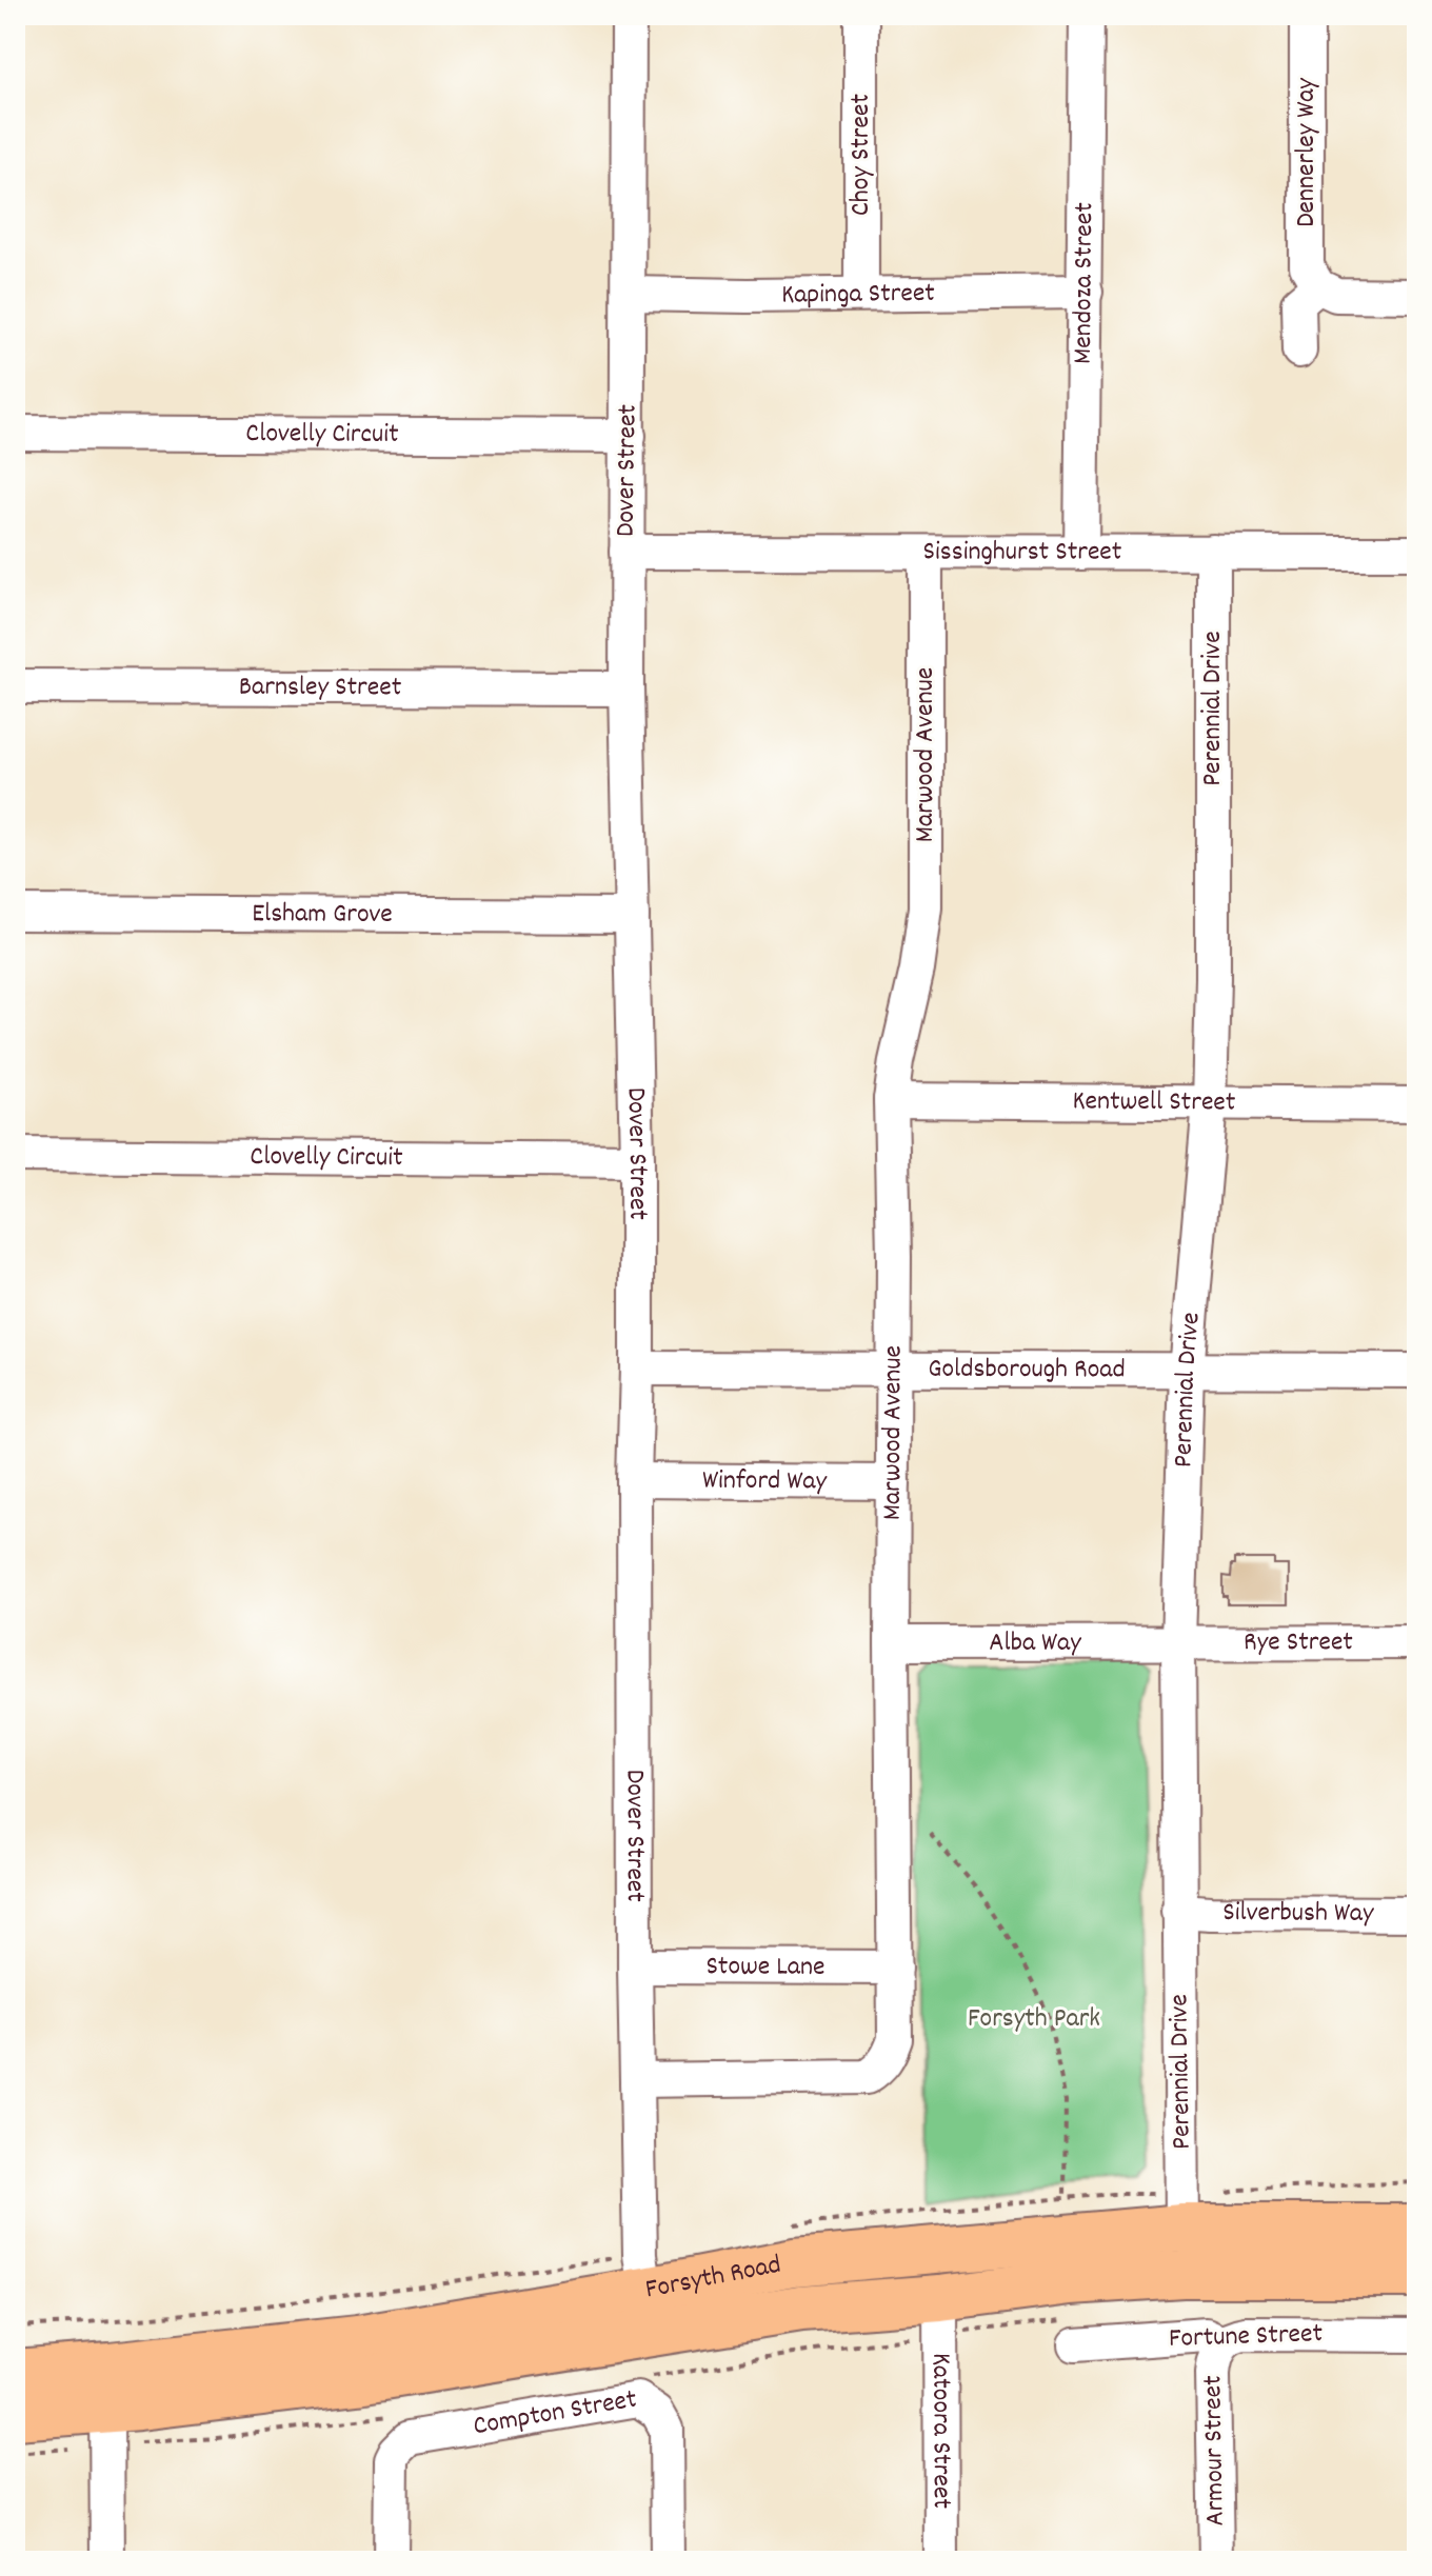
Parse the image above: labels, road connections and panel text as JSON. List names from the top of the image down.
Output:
{
  "streets": {
    "highway": ["Forsyth Road"],
    "street": [
      "Dennerley Way",
      "Choy Street",
      "Mendoza Street",
      "Kapinga Street",
      "Clovelly Circuit",
      "Dover Street",
      "Sissinghurst Street",
      "Barnsley Street",
      "Perennial Drive",
      "Marwood Avenue",
      "Elsham Grove",
      "Kentwell Street",
      "Goldsborough Road",
      "Winford Way",
      "Alba Way",
      "Rye Street",
      "Silverbush Way",
      "Stowe Lane",
      "Fortune Street",
      "Compton Street",
      "Katoora Street",
      "Armour Street"
    ]
  },
  "crossings": [
    ["Choy Street", "Kapinga Street"],
    ["Mendoza Street", "Kapinga Street"],
    ["Mendoza Street", "Sissinghurst Street"],
    ["Kapinga Street", "Dover Street"],
    ["Clovelly Circuit", "Dover Street"],
    ["Dover Street", "Sissinghurst Street"],
    ["Dover Street", "Barnsley Street"],
    ["Dover Street", "Marwood Avenue"],
    ["Dover Street", "Elsham Grove"],
    ["Dover Street", "Goldsborough Road"],
    ["Dover Street", "Winford Way"],
    ["Dover Street", "Stowe Lane"],
    ["Dover Street", "Forsyth Road"],
    ["Sissinghurst Street", "Perennial Drive"],
    ["Sissinghurst Street", "Marwood Avenue"],
    ["Perennial Drive", "Kentwell Street"],
    ["Perennial Drive", "Goldsborough Road"],
    ["Perennial Drive", "Alba Way"],
    ["Perennial Drive", "Rye Street"],
    ["Perennial Drive", "Silverbush Way"],
    ["Perennial Drive", "Forsyth Road"],
    ["Marwood Avenue", "Kentwell Street"],
    ["Marwood Avenue", "Goldsborough Road"],
    ["Marwood Avenue", "Winford Way"],
    ["Marwood Avenue", "Alba Way"],
    ["Marwood Avenue", "Stowe Lane"],
    ["Alba Way", "Rye Street"],
    ["Forsyth Road", "Katoora Street"],
    ["Fortune Street", "Armour Street"]
  ],
  "parks": ["Forsyth Park"]
}
